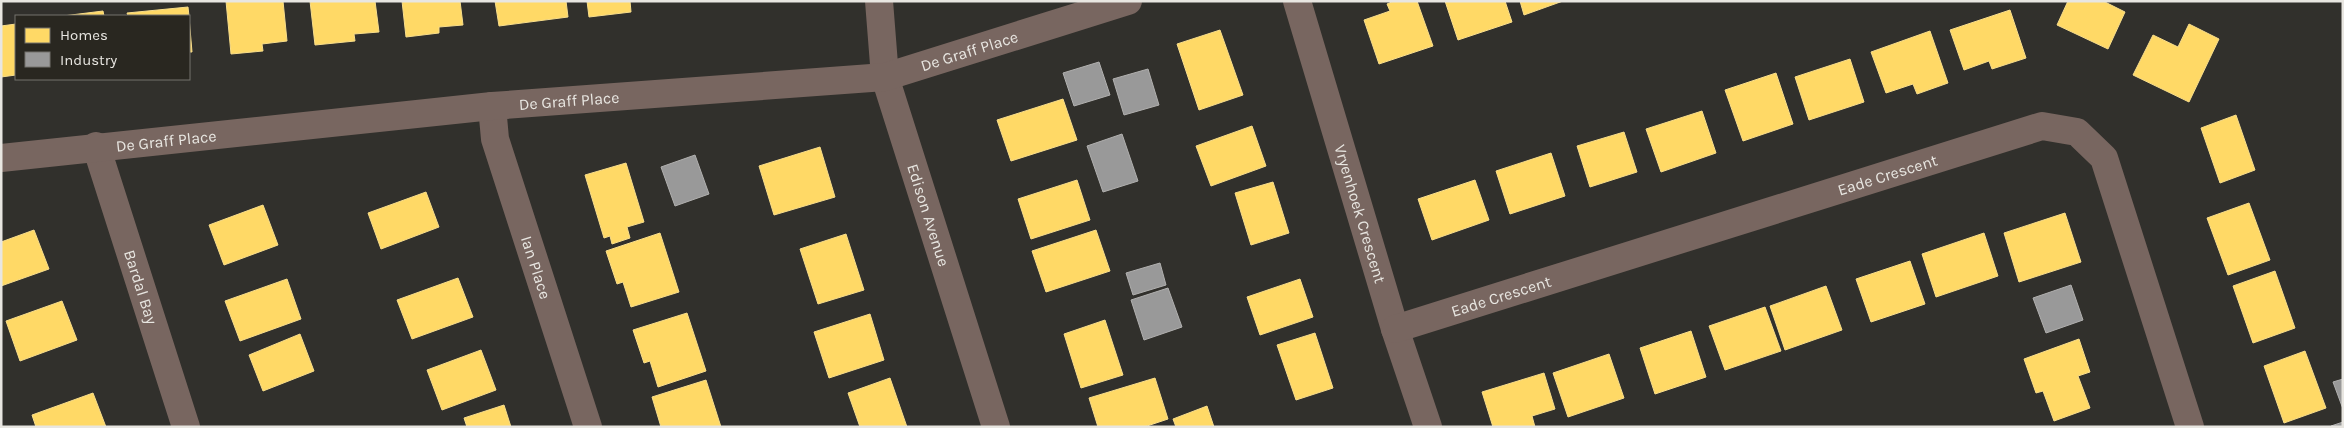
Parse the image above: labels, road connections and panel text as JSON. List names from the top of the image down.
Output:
{
  "streets": {
    "street": [
      "De Graff Place",
      "Eade Crescent",
      "Vryenhoek Crescent",
      "Edison Avenue",
      "Ian Place",
      "Bardal Bay"
    ]
  },
  "crossings": [
    ["De Graff Place", "Edison Avenue"],
    ["De Graff Place", "Ian Place"],
    ["De Graff Place", "Bardal Bay"],
    ["Eade Crescent", "Vryenhoek Crescent"]
  ],
  "legend": ["Homes", "Industry"]
}
